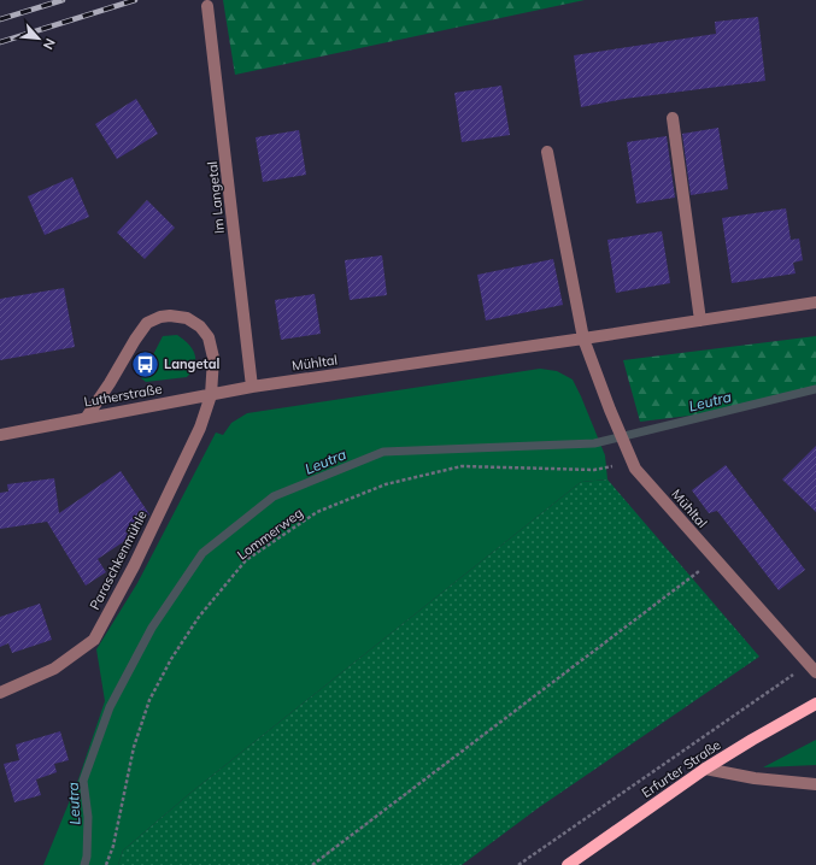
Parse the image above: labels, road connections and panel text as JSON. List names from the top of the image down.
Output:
{
  "streets": {
    "main road": ["Erfurter Straße"],
    "street": [
      "Im Langetal",
      "Mühltal",
      "Lutherstraße",
      "Paraschkenmühle"
    ],
    "path": ["Lommerweg"]
  },
  "crossings": [
    ["Im Langetal", "Mühltal"],
    ["Im Langetal", "Lutherstraße"],
    ["Mühltal", "Lutherstraße"],
    ["Mühltal", "Lommerweg"],
    ["Lutherstraße", "Paraschkenmühle"]
  ],
  "water": ["Leutra"],
  "places": {
    "bus stop": ["Langetal"]
  },
  "north": "bottom right"
}
